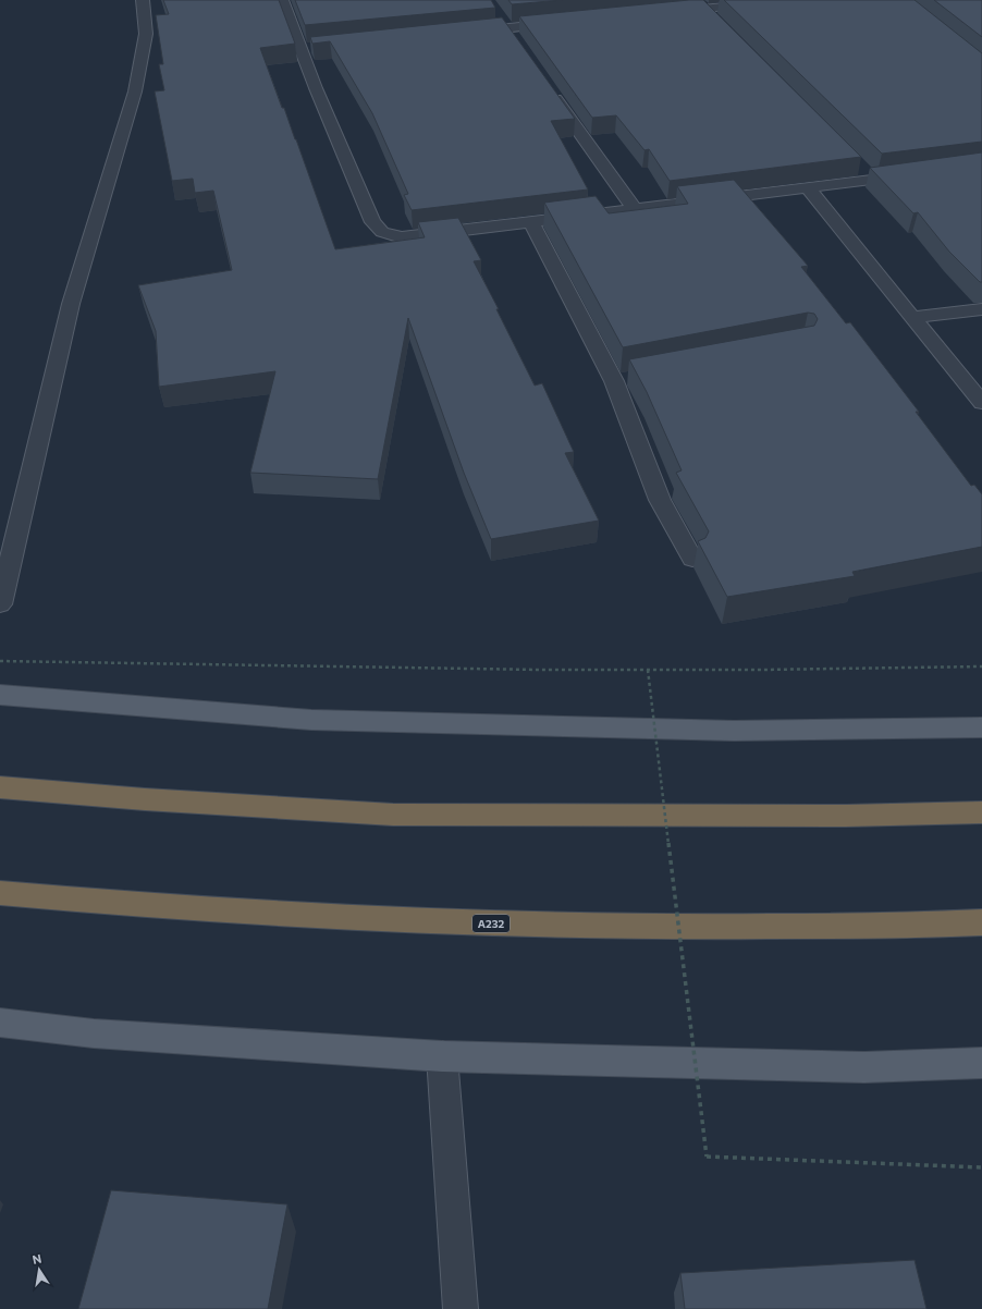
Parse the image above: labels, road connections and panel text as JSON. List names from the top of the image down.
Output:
{
  "streets": {
    "highway": ["A232"]
  },
  "north": "top"
}
